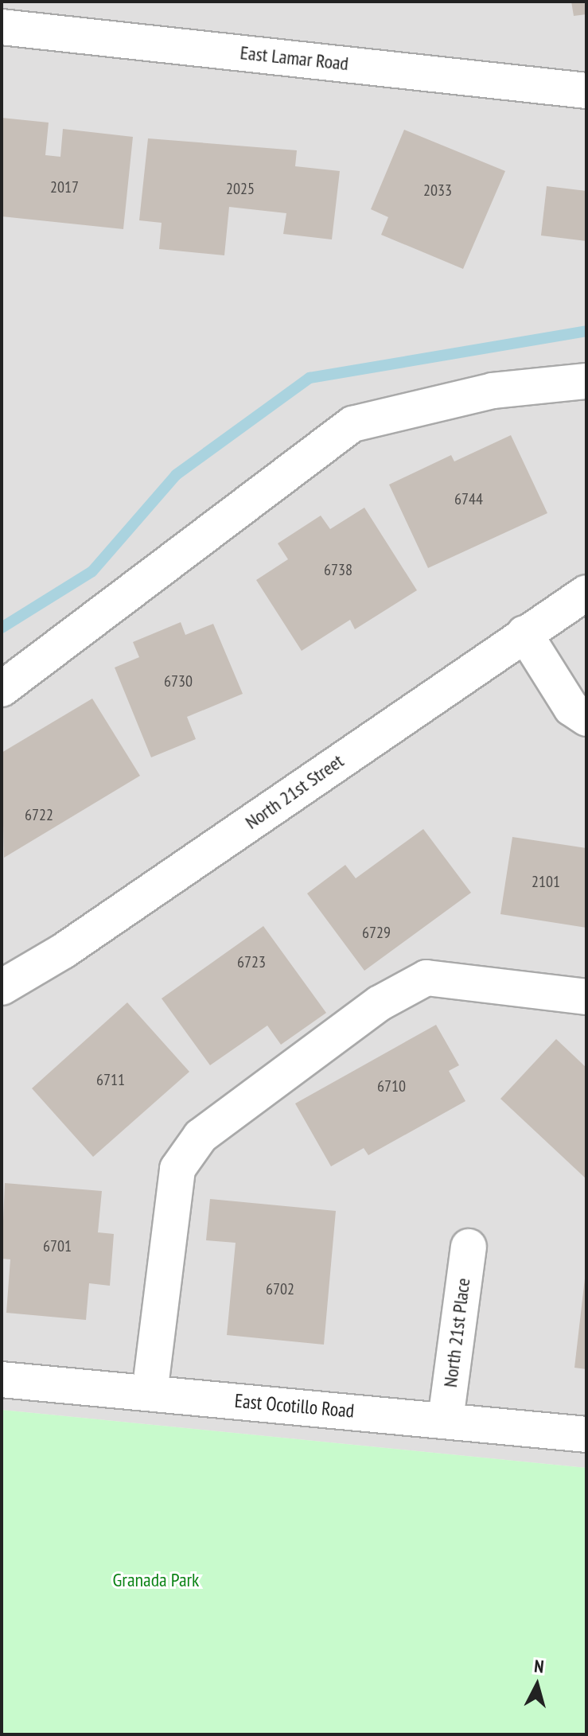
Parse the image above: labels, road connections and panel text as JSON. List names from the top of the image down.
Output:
{
  "streets": {
    "street": [
      "East Lamar Road",
      "North 21st Street",
      "North 21st Place",
      "East Ocotillo Road"
    ]
  },
  "crossings": [
    ["North 21st Place", "East Ocotillo Road"]
  ],
  "parks": ["Granada Park"],
  "house_numbers": [
    "2017",
    "2025",
    "2033",
    "6744",
    "6738",
    "6730",
    "6722",
    "2101",
    "6729",
    "6723",
    "6711",
    "6710",
    "6701",
    "6702"
  ],
  "north": "top"
}
